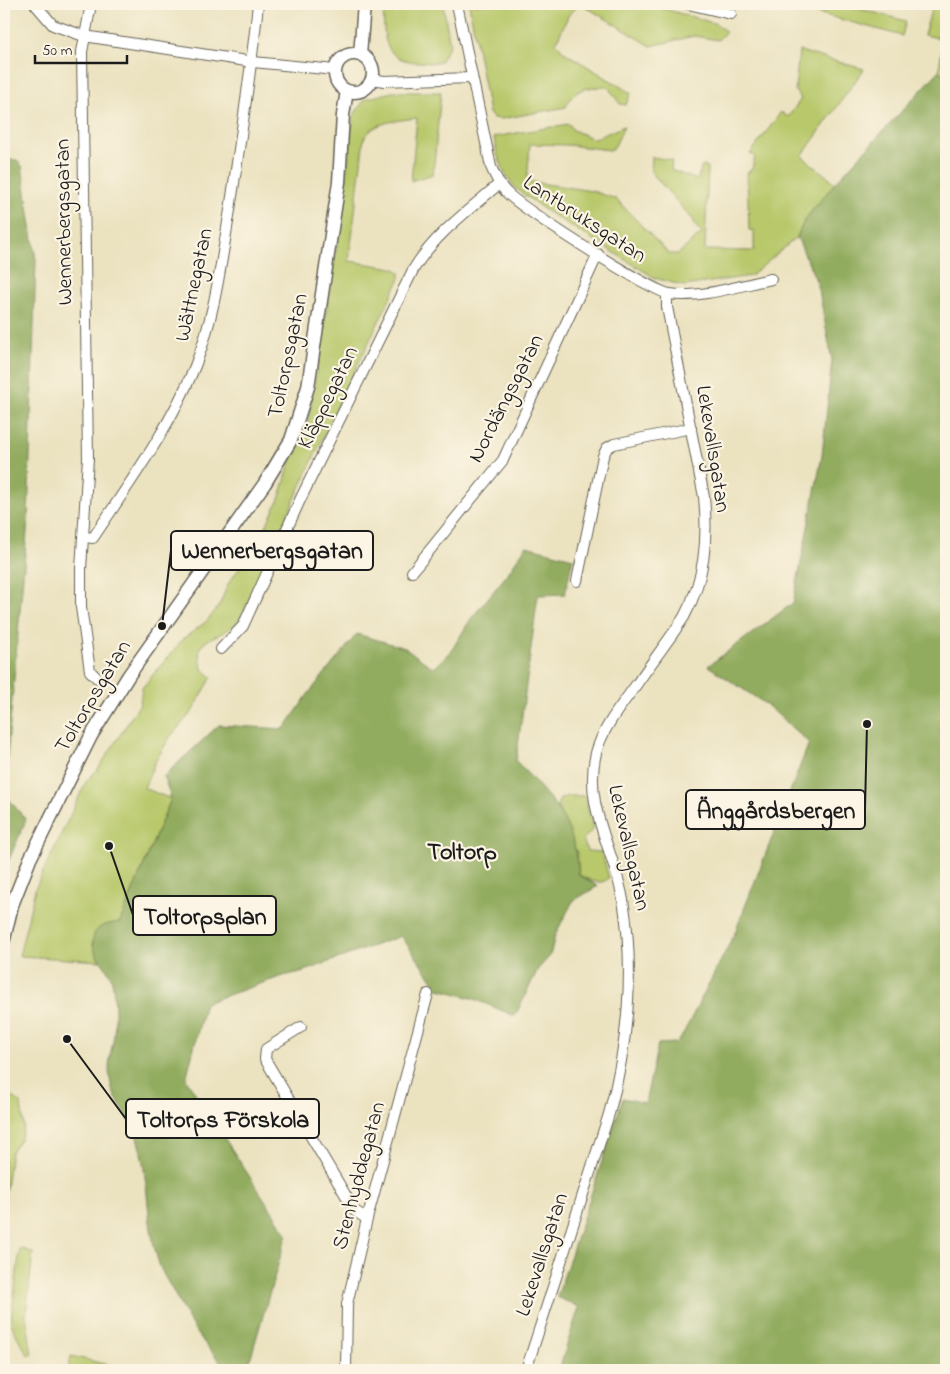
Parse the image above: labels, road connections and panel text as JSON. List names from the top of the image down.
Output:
{
  "streets": {
    "street": [
      "Lantbruksgatan",
      "Wennerbergsgatan",
      "Wättnegatan",
      "Toltorpsgatan",
      "Kläppegatan",
      "Nordängsgatan",
      "Lekevallsgatan",
      "Stenhyddegatan"
    ]
  },
  "crossings": [
    ["Lantbruksgatan", "Kläppegatan"],
    ["Lantbruksgatan", "Nordängsgatan"],
    ["Lantbruksgatan", "Lekevallsgatan"],
    ["Wennerbergsgatan", "Wättnegatan"]
  ],
  "districts": ["Toltorp"],
  "places": [
    "Wennerbergsgatan",
    "Änggårdsbergen",
    "Toltorpsplan",
    "Toltorps Förskola"
  ],
  "scale_bar": "50 m"
}
